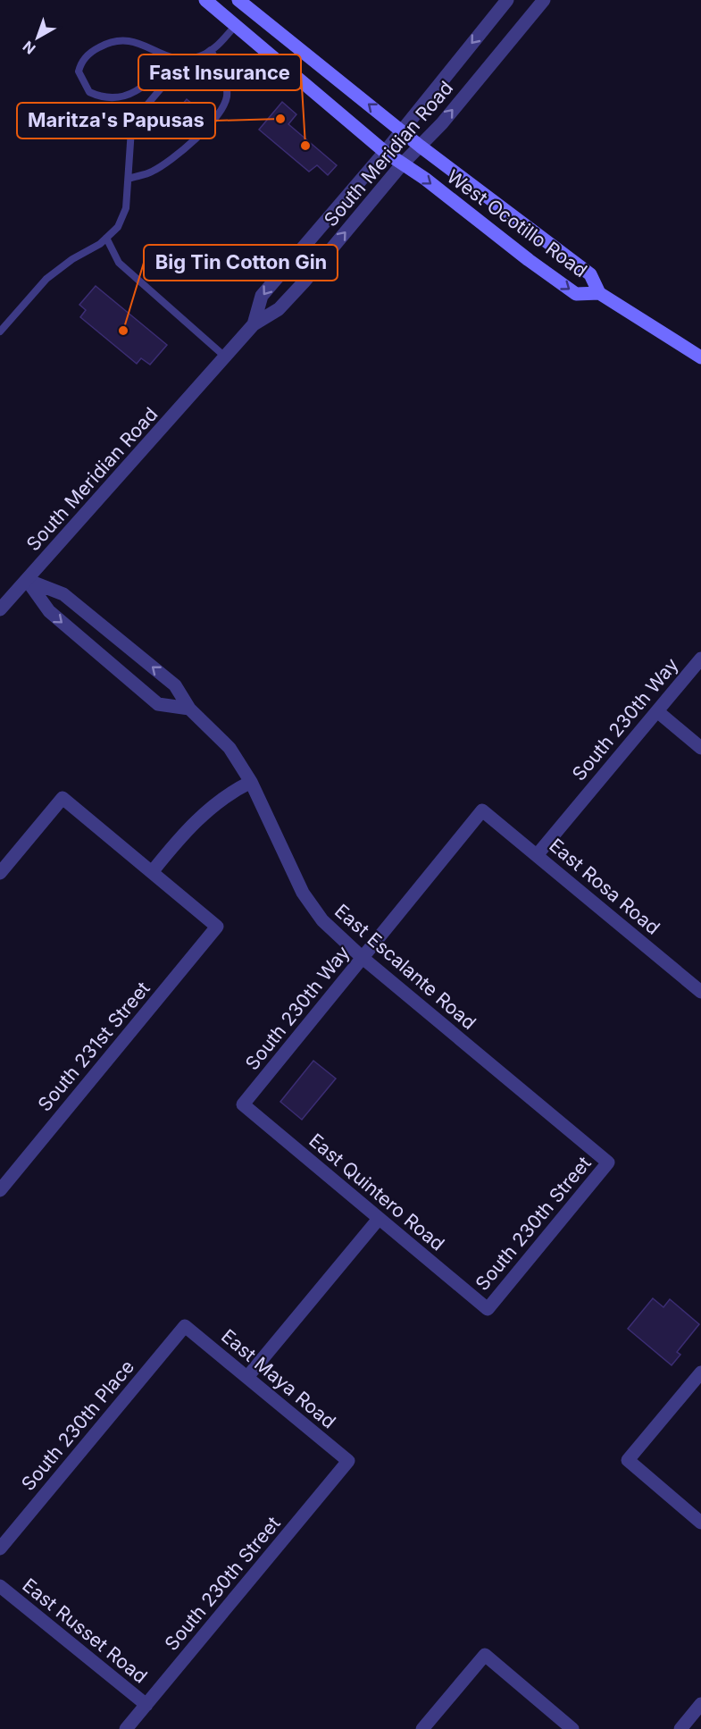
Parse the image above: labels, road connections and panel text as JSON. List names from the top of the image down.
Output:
{
  "streets": {
    "main road": ["West Ocotillo Road"],
    "street": [
      "South Meridian Road",
      "South 230th Way",
      "East Rosa Road",
      "East Escalante Road",
      "South 231st Street",
      "East Quintero Road",
      "South 230th Street",
      "East Maya Road",
      "South 230th Place",
      "East Russet Road"
    ]
  },
  "crossings": [
    ["South Meridian Road", "West Ocotillo Road"],
    ["South Meridian Road", "East Escalante Road"],
    ["South 230th Way", "East Rosa Road"],
    ["South 230th Way", "East Escalante Road"],
    ["South 230th Way", "East Quintero Road"],
    ["East Escalante Road", "South 230th Street"],
    ["East Quintero Road", "South 230th Street"],
    ["South 230th Street", "East Maya Road"],
    ["South 230th Street", "East Russet Road"],
    ["East Maya Road", "South 230th Place"]
  ],
  "places": ["Maritza's Papusas", "Fast Insurance", "Big Tin Cotton Gin"],
  "north": "bottom left"
}
